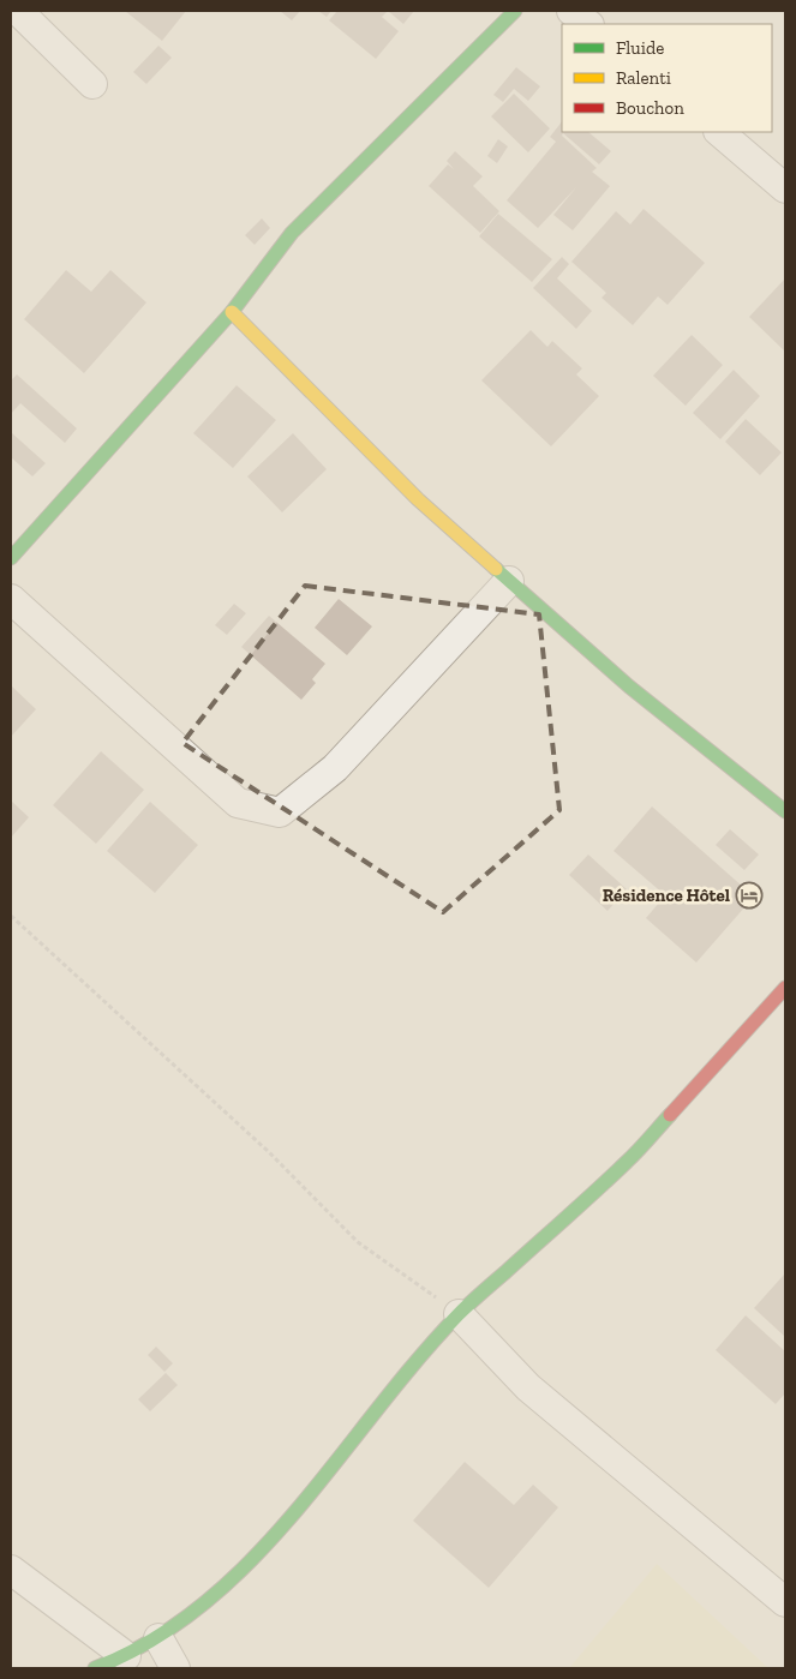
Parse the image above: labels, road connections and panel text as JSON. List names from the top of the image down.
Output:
{
  "places": {
    "hotel": ["Résidence Hôtel"]
  },
  "legend": ["Fluide", "Ralenti", "Bouchon"]
}
